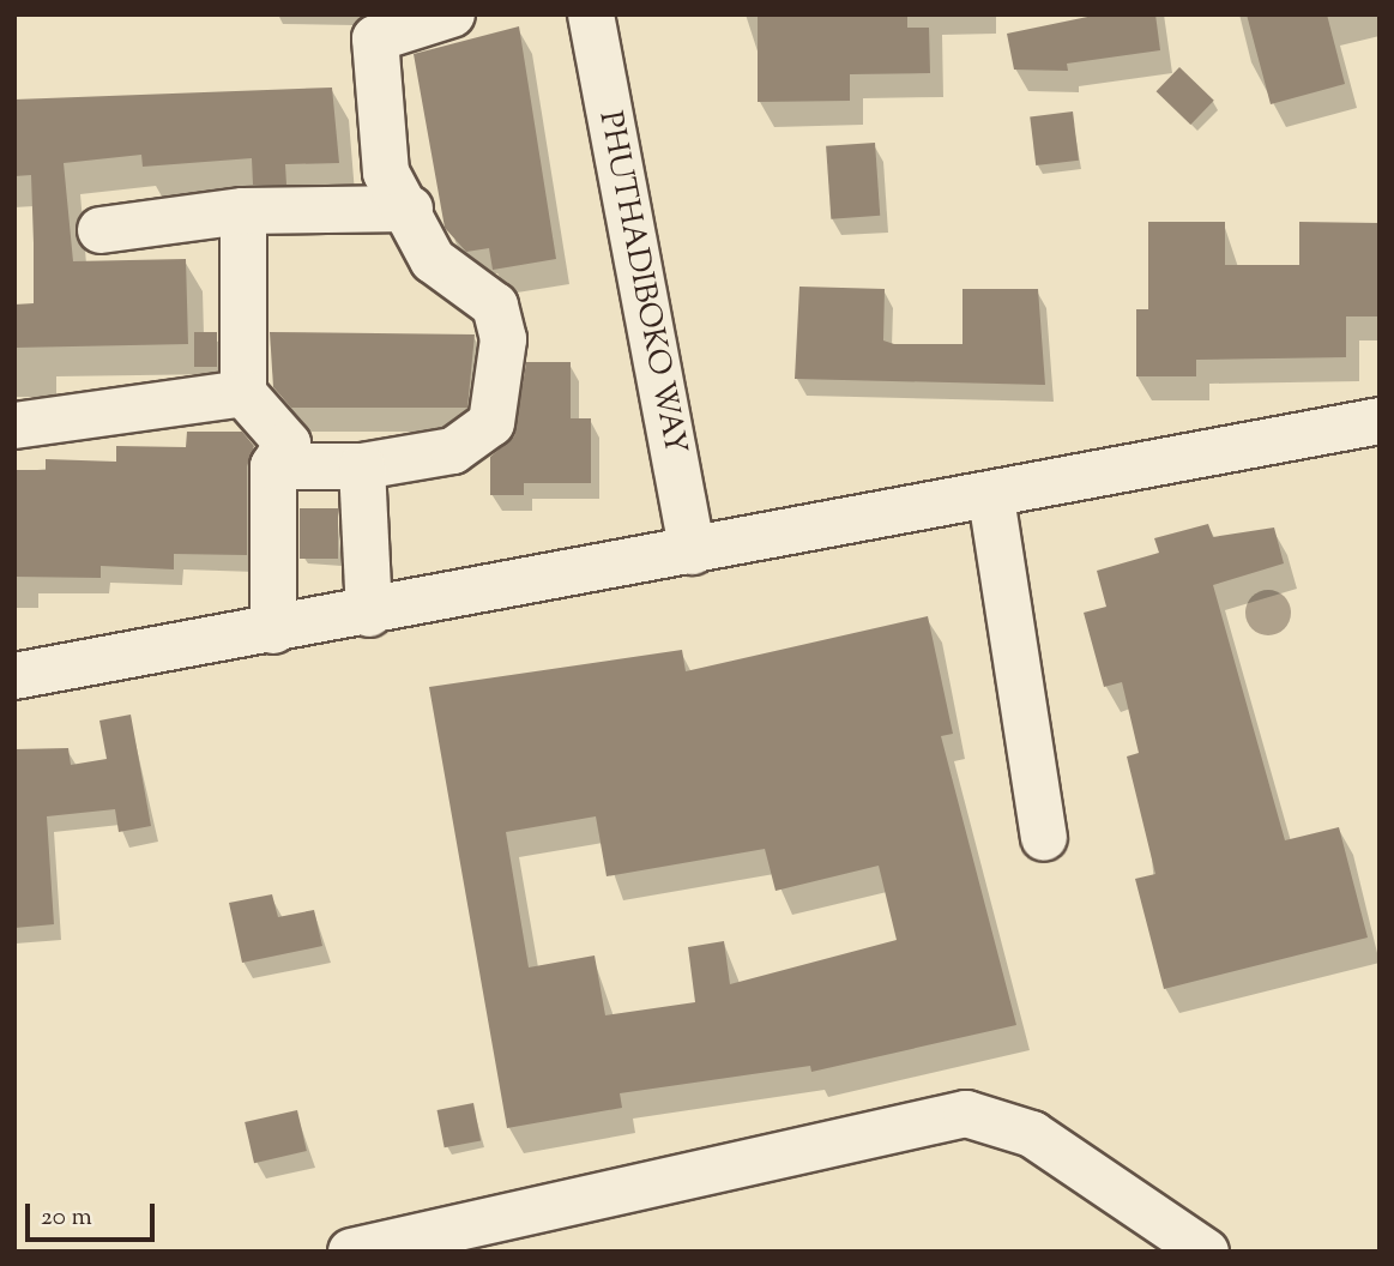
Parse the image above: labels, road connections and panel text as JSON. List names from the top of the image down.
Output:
{
  "streets": {
    "street": ["PHUTHADIBOKO WAY"]
  },
  "scale_bar": "20 m"
}
